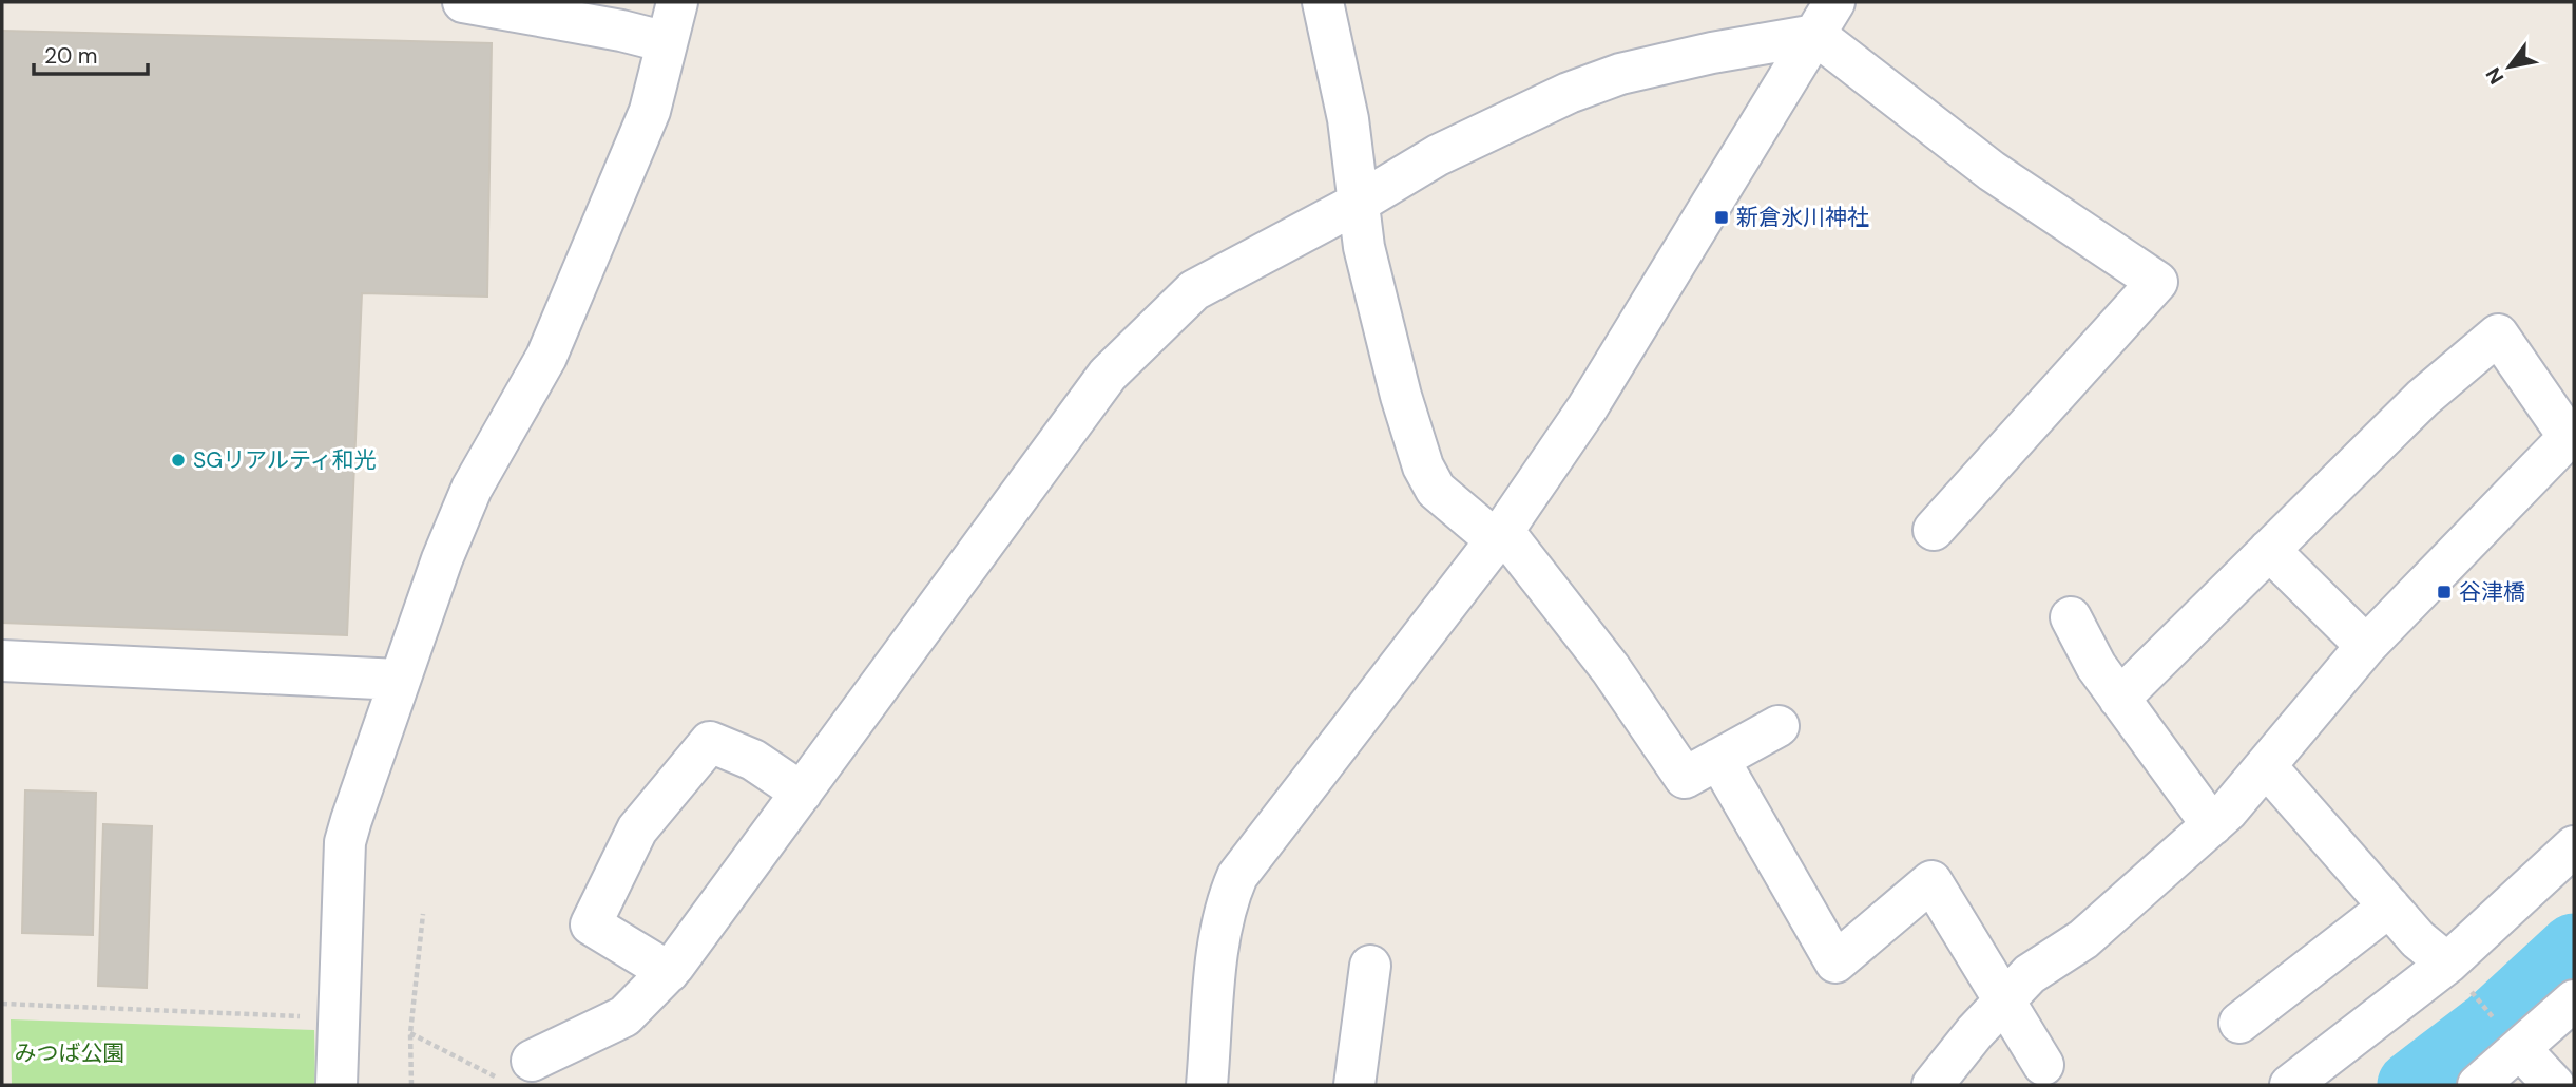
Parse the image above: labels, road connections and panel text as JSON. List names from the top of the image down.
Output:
{
  "parks": ["みつば公園"],
  "places": {
    "transit": ["新倉氷川神社", "谷津橋"],
    "other": ["SGリアルティ和光"]
  },
  "scale_bar": "20 m",
  "north": "bottom left"
}
